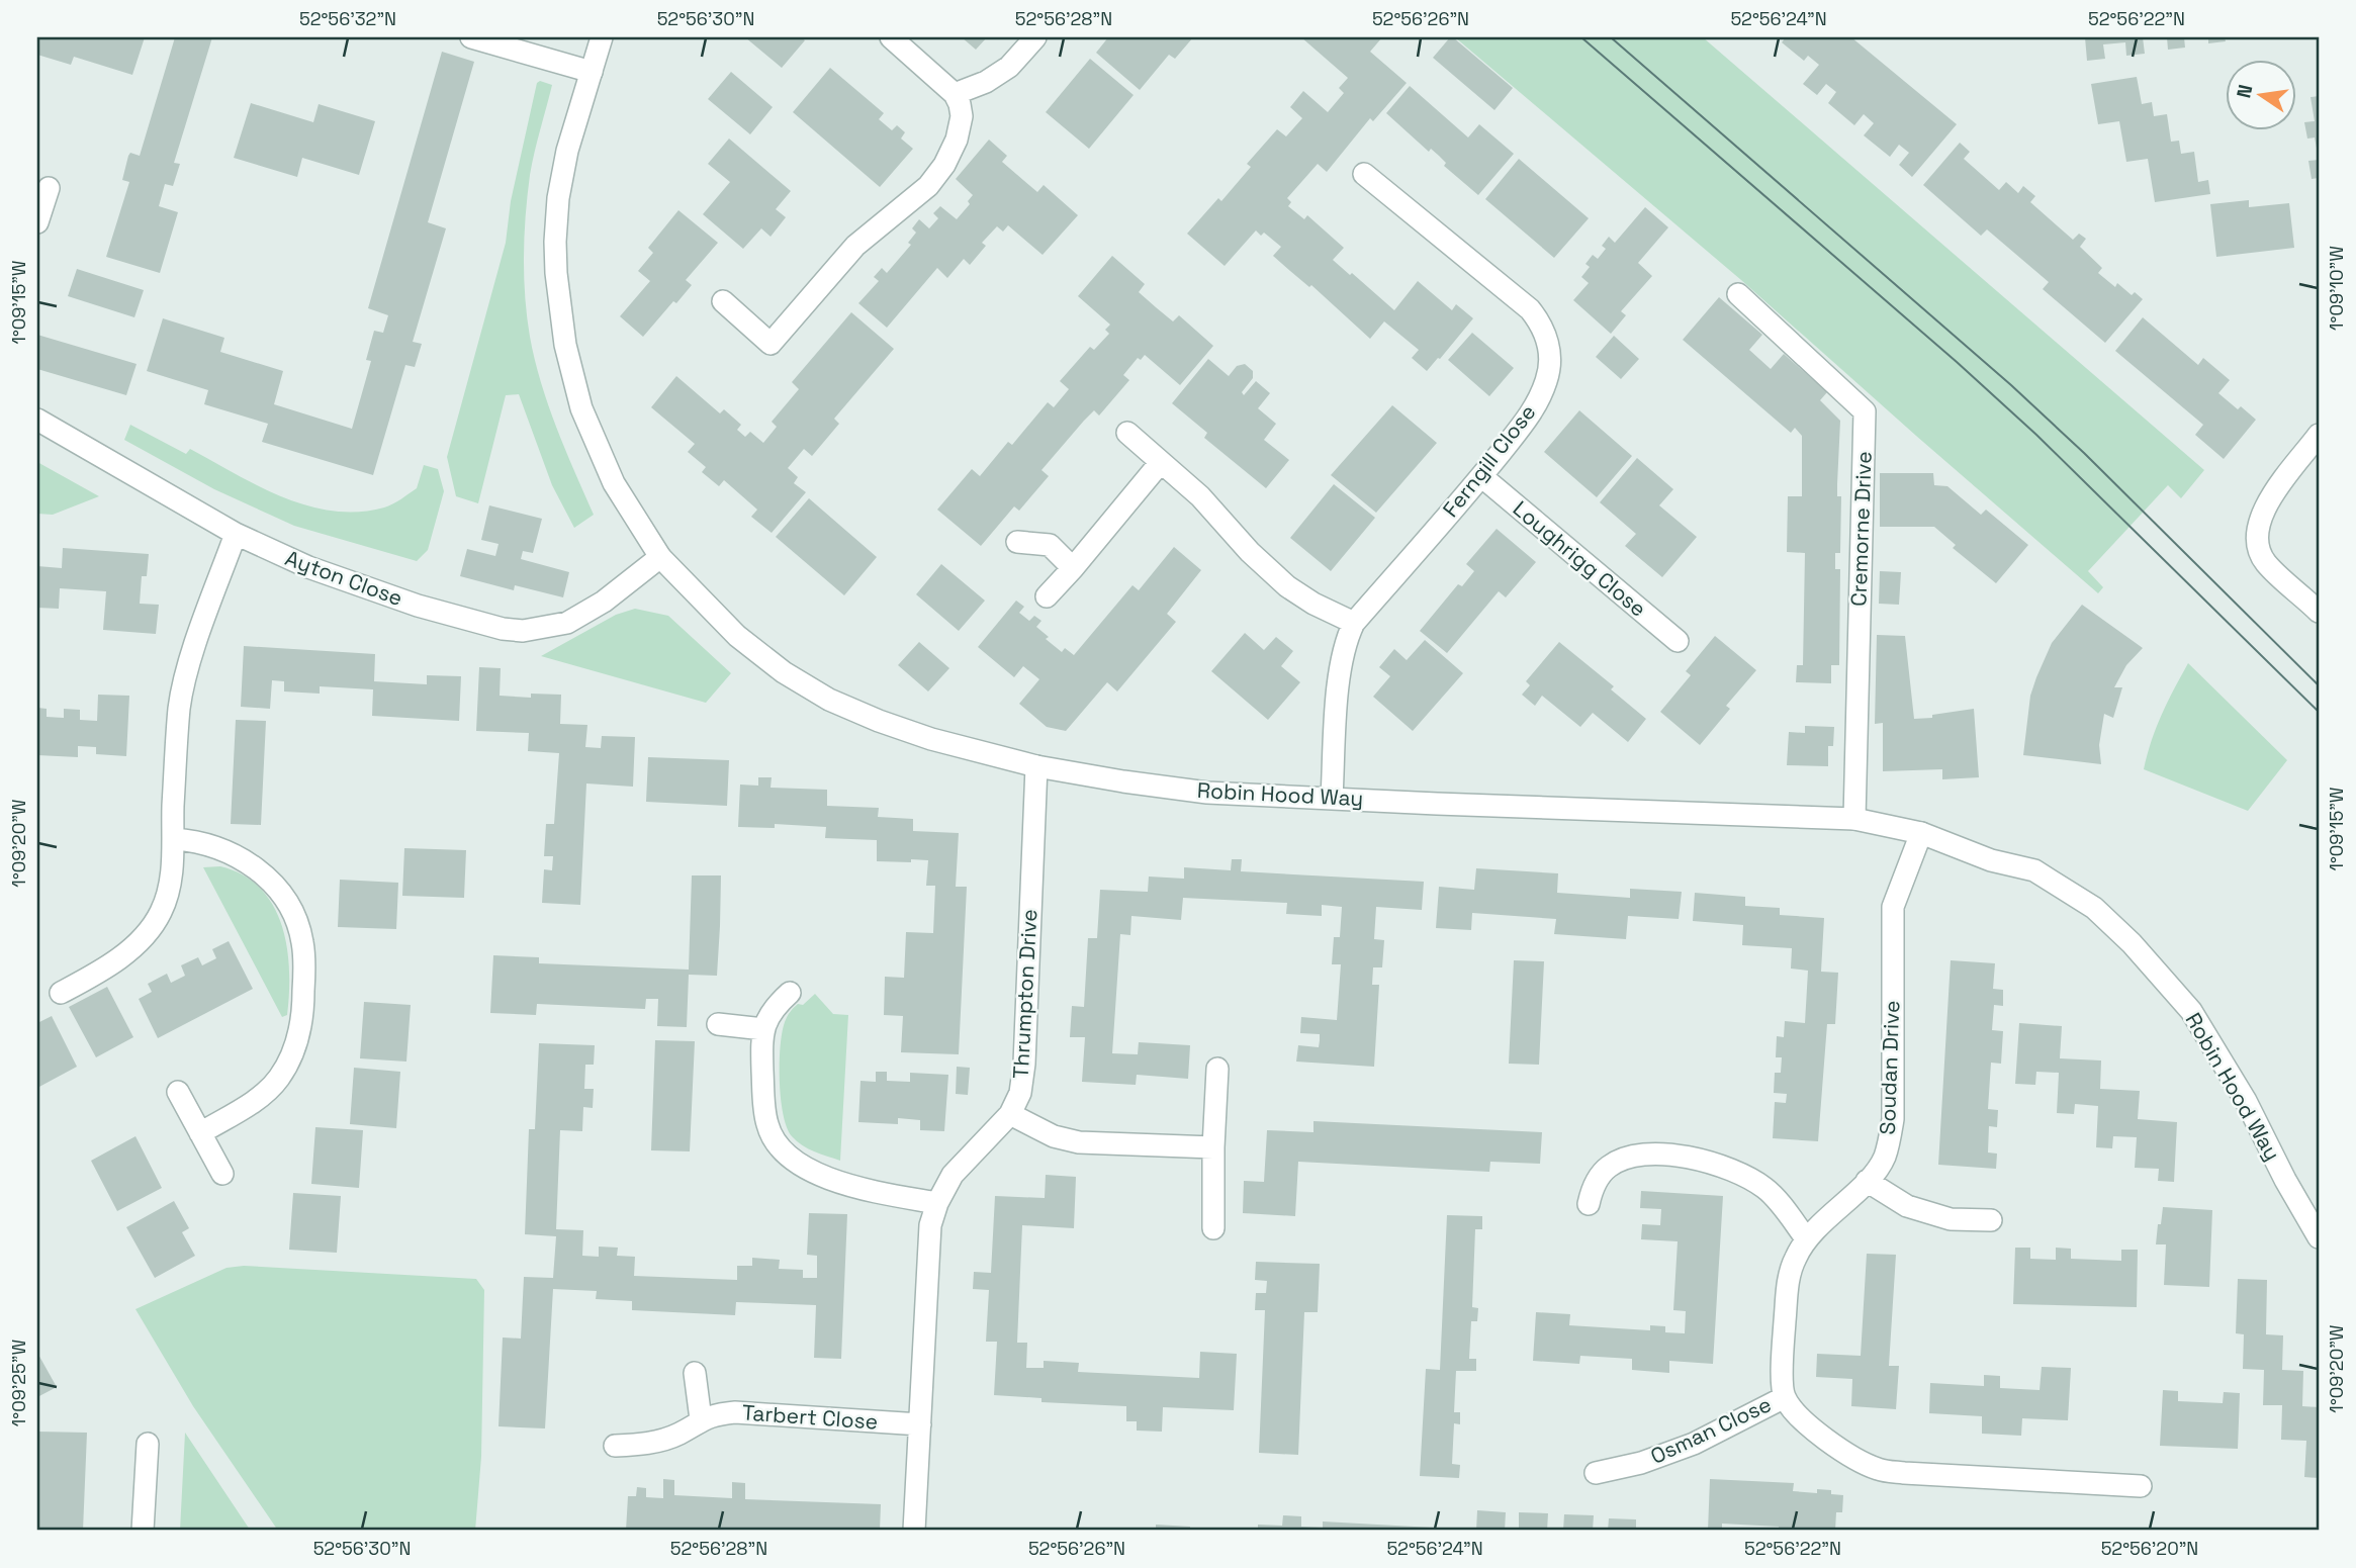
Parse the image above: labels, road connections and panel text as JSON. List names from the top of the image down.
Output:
{
  "streets": {
    "street": [
      "Ferngill Close",
      "Cremorne Drive",
      "Loughrigg Close",
      "Ayton Close",
      "Robin Hood Way",
      "Thrumpton Drive",
      "Soudan Drive",
      "Tarbert Close",
      "Osman Close"
    ]
  },
  "crossings": [
    ["Ferngill Close", "Loughrigg Close"],
    ["Ferngill Close", "Robin Hood Way"],
    ["Cremorne Drive", "Robin Hood Way"],
    ["Ayton Close", "Robin Hood Way"],
    ["Robin Hood Way", "Thrumpton Drive"],
    ["Robin Hood Way", "Soudan Drive"],
    ["Thrumpton Drive", "Tarbert Close"],
    ["Soudan Drive", "Osman Close"]
  ],
  "north": "left",
  "coordinates": [
    "52°56'32\"N",
    "52°56'30\"N",
    "52°56'28\"N",
    "52°56'26\"N",
    "52°56'24\"N",
    "52°56'22\"N",
    "1°09'10\"W",
    "1°09'15\"W",
    "1°09'20\"W",
    "1°09'25\"W",
    "52°56'20\"N"
  ]
}
